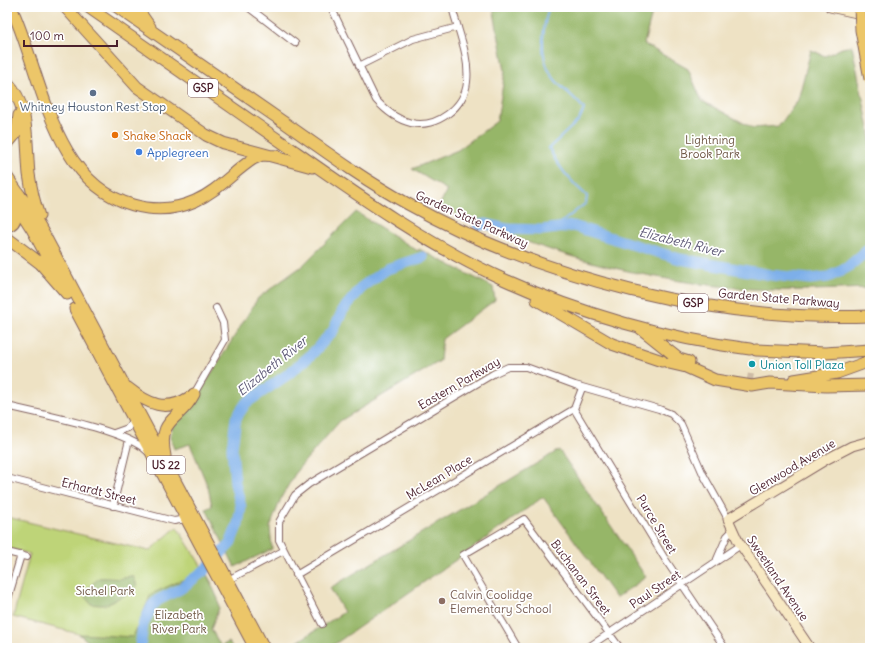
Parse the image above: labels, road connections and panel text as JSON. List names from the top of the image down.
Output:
{
  "streets": {
    "highway": ["GSP", "Garden State Parkway", "US 22"],
    "street": [
      "Eastern Parkway",
      "Glenwood Avenue",
      "McLean Place",
      "Erhardt Street",
      "Purce Street",
      "Buchanan Street",
      "Sweetland Avenue",
      "Paul Street"
    ]
  },
  "crossings": [
    ["Eastern Parkway", "Glenwood Avenue"],
    ["Eastern Parkway", "McLean Place"],
    ["Eastern Parkway", "Sweetland Avenue"],
    ["US 22", "Erhardt Street"],
    ["Glenwood Avenue", "Sweetland Avenue"],
    ["McLean Place", "Purce Street"],
    ["Purce Street", "Paul Street"],
    ["Buchanan Street", "Paul Street"],
    ["Sweetland Avenue", "Paul Street"]
  ],
  "water": ["Elizabeth River"],
  "parks": ["Lightning Brook Park", "Sichel Park", "Elizabeth River Park"],
  "places": [
    "Whitney Houston Rest Stop",
    "Shake Shack",
    "Applegreen",
    "Union Toll Plaza",
    "Calvin Coolidge Elementary School"
  ],
  "scale_bar": "100 m"
}
